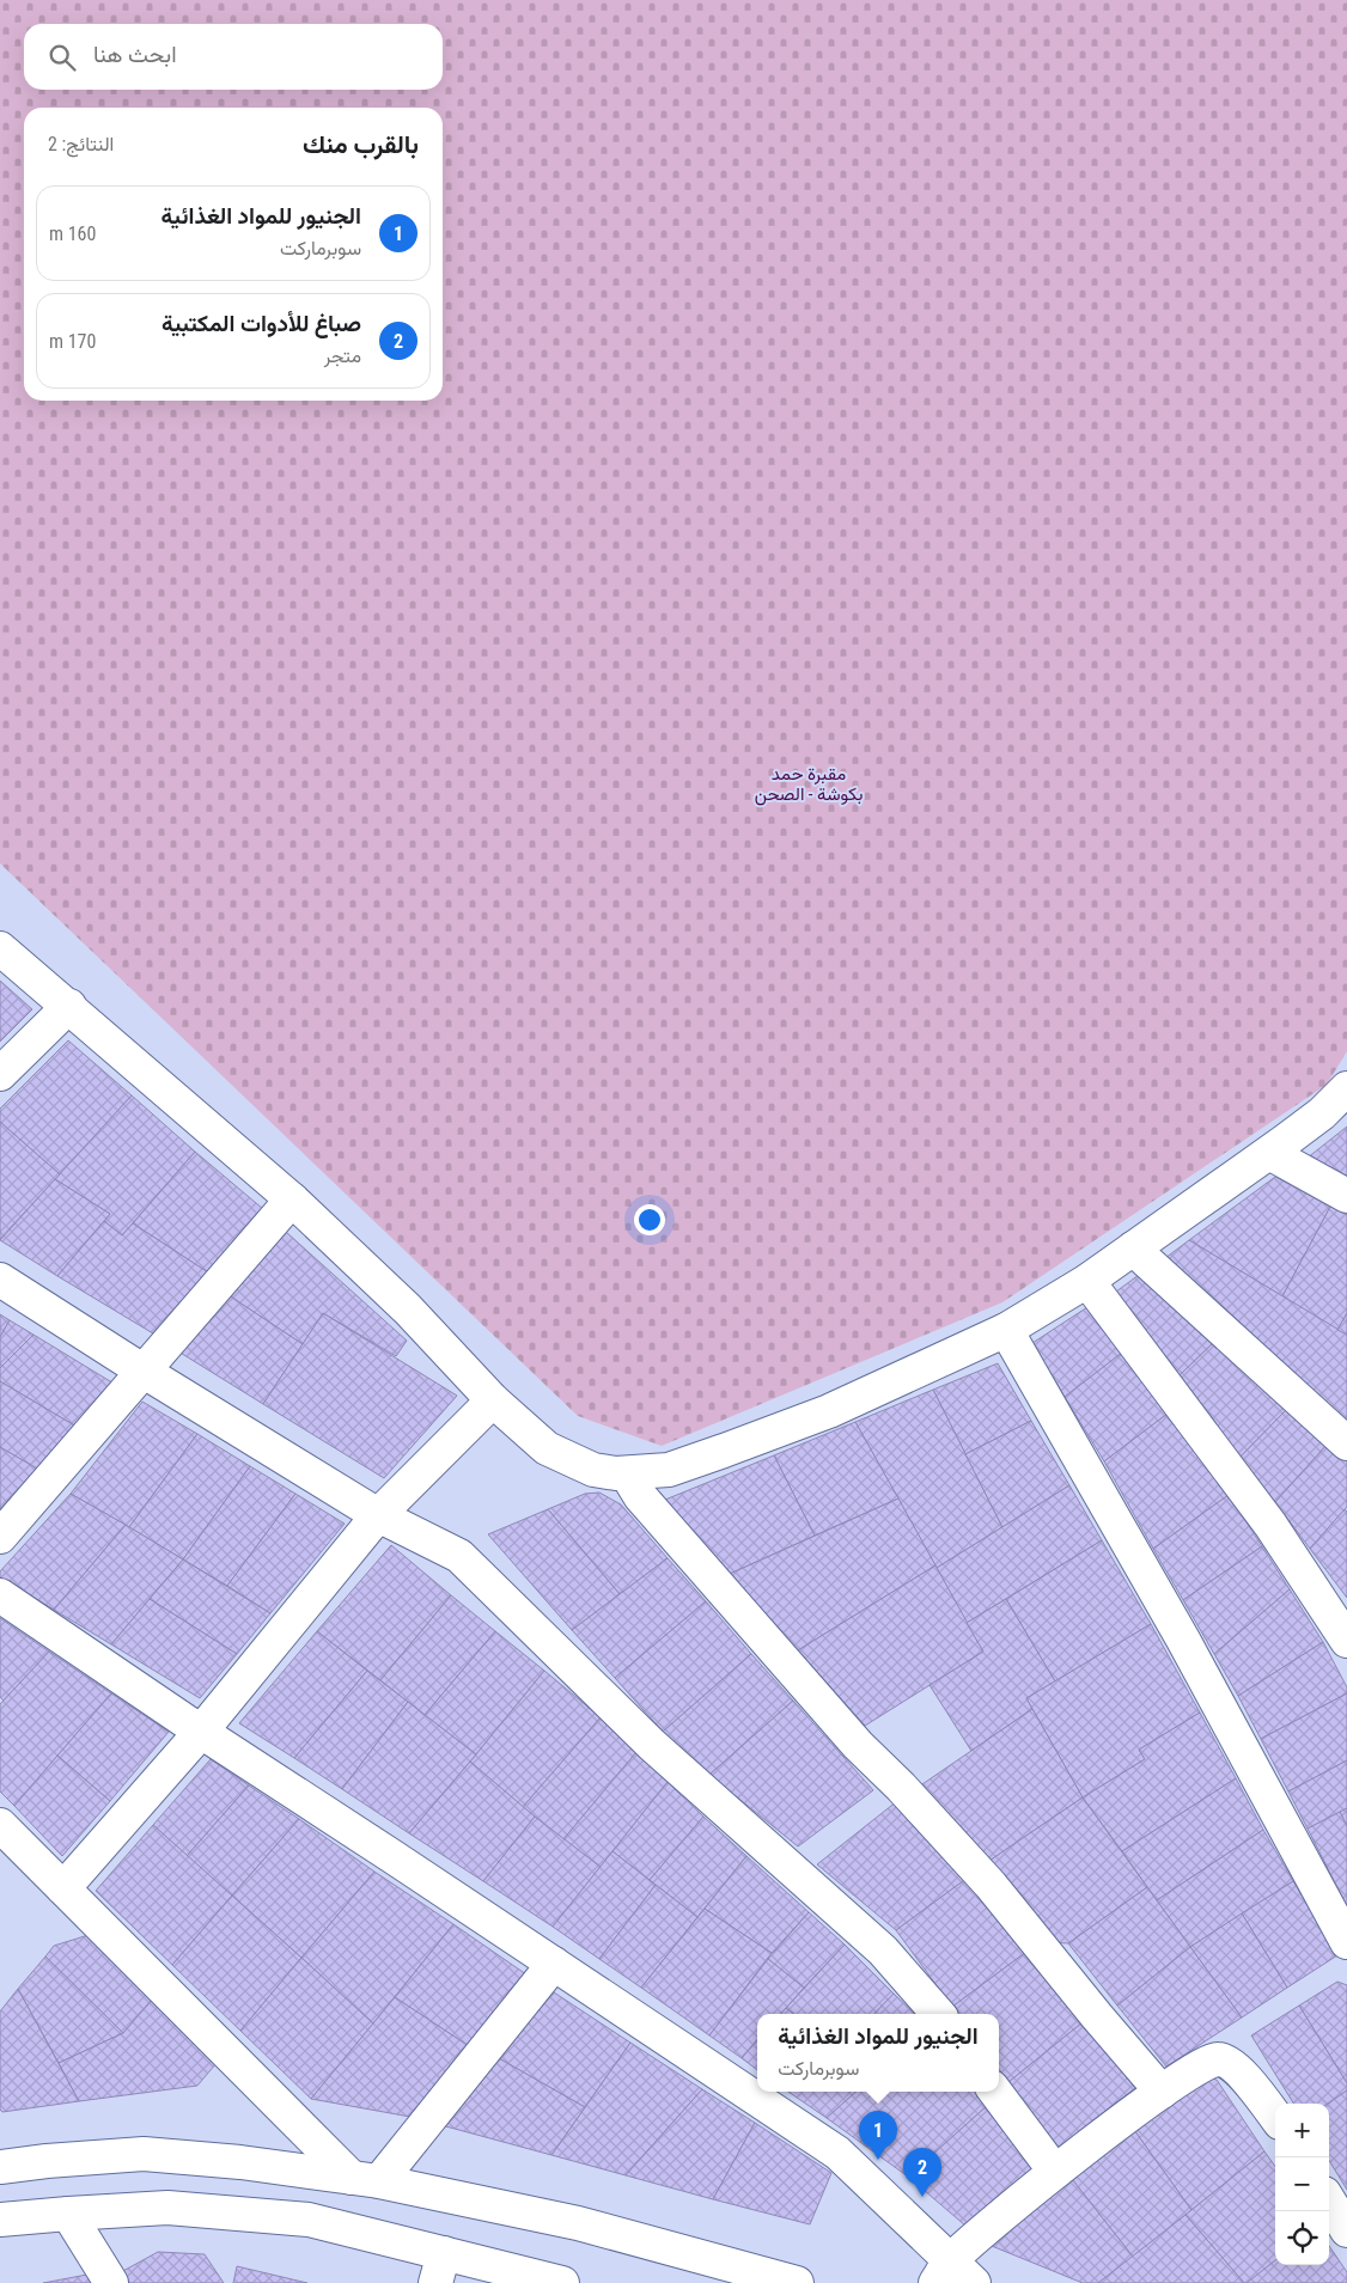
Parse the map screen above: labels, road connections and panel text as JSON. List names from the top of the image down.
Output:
{
  "parks": ["مقبرة حمد بكوشة - الصحن"],
  "page": {
    "search": "ابحث هنا",
    "heading": ["بالقرب منك", "النتائج: 2"],
    "list": [
      {
        "mark": "1",
        "name": "الجنيور للمواد الغذائية",
        "note": "سوبرماركت",
        "value": "160 m"
      },
      {
        "mark": "2",
        "name": "صباغ للأدوات المكتبية",
        "note": "متجر",
        "value": "170 m"
      }
    ],
    "popup": ["الجنيور للمواد الغذائية", "سوبرماركت"],
    "map_buttons": ["+", "−"],
    "pins": ["1", "2"]
  }
}
